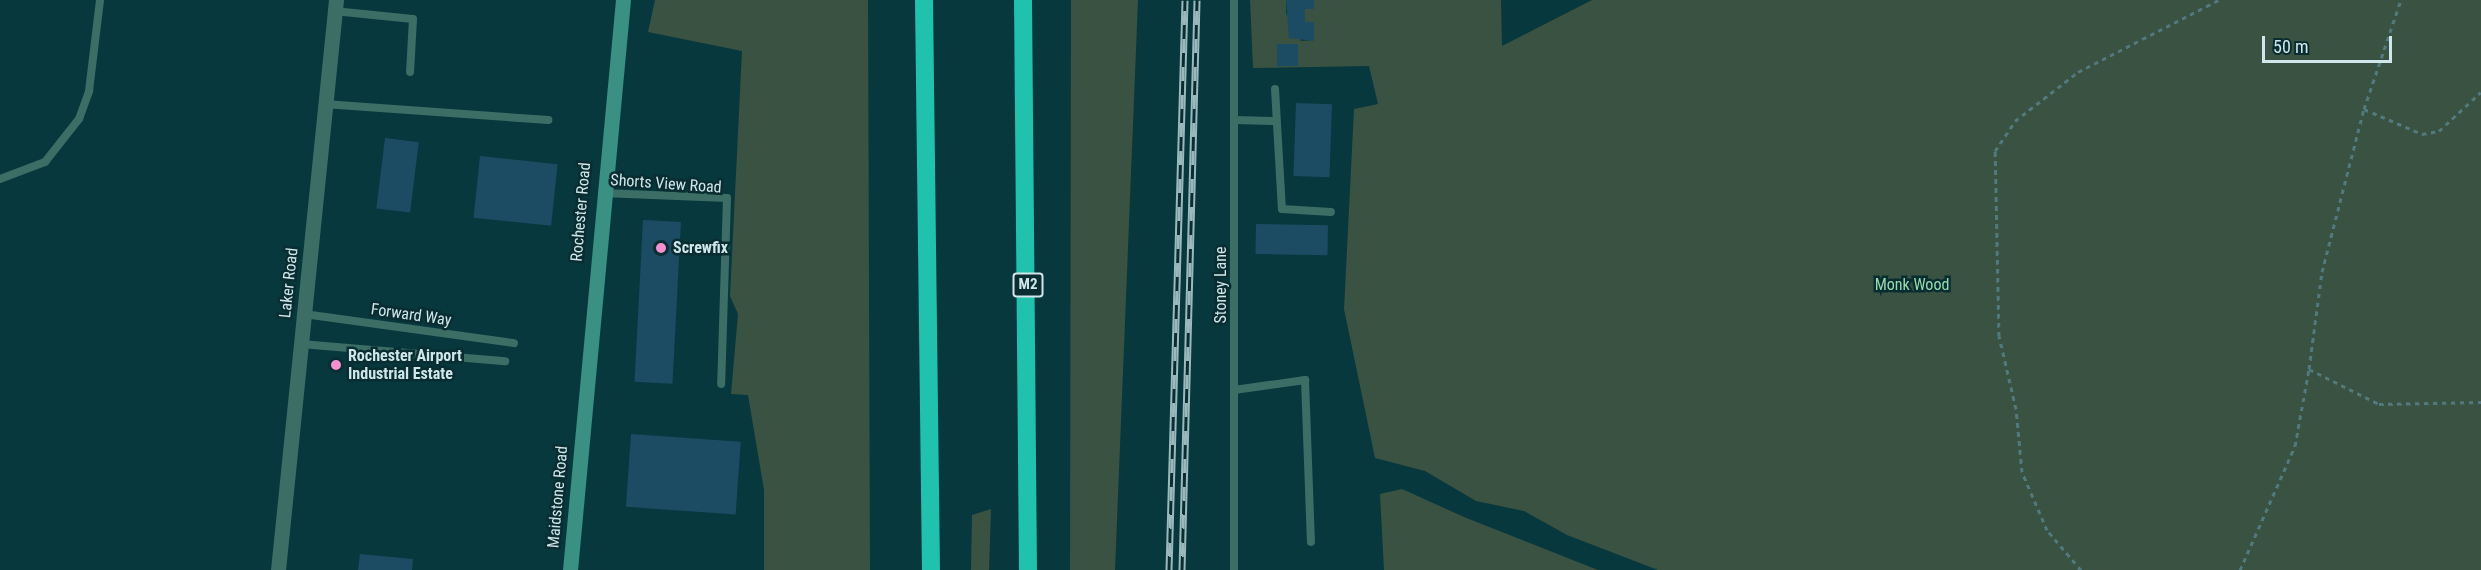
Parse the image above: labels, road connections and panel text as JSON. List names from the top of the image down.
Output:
{
  "streets": {
    "highway": ["M2"],
    "main road": ["Rochester Road", "Maidstone Road"],
    "street": ["Laker Road"],
    "lane": ["Shorts View Road", "Stoney Lane", "Forward Way"]
  },
  "crossings": [
    ["Shorts View Road", "Rochester Road"],
    ["Rochester Road", "Maidstone Road"],
    ["Laker Road", "Forward Way"]
  ],
  "parks": ["Monk Wood"],
  "places": ["Screwfix", "Rochester Airport Industrial Estate"],
  "scale_bar": "50 m"
}
